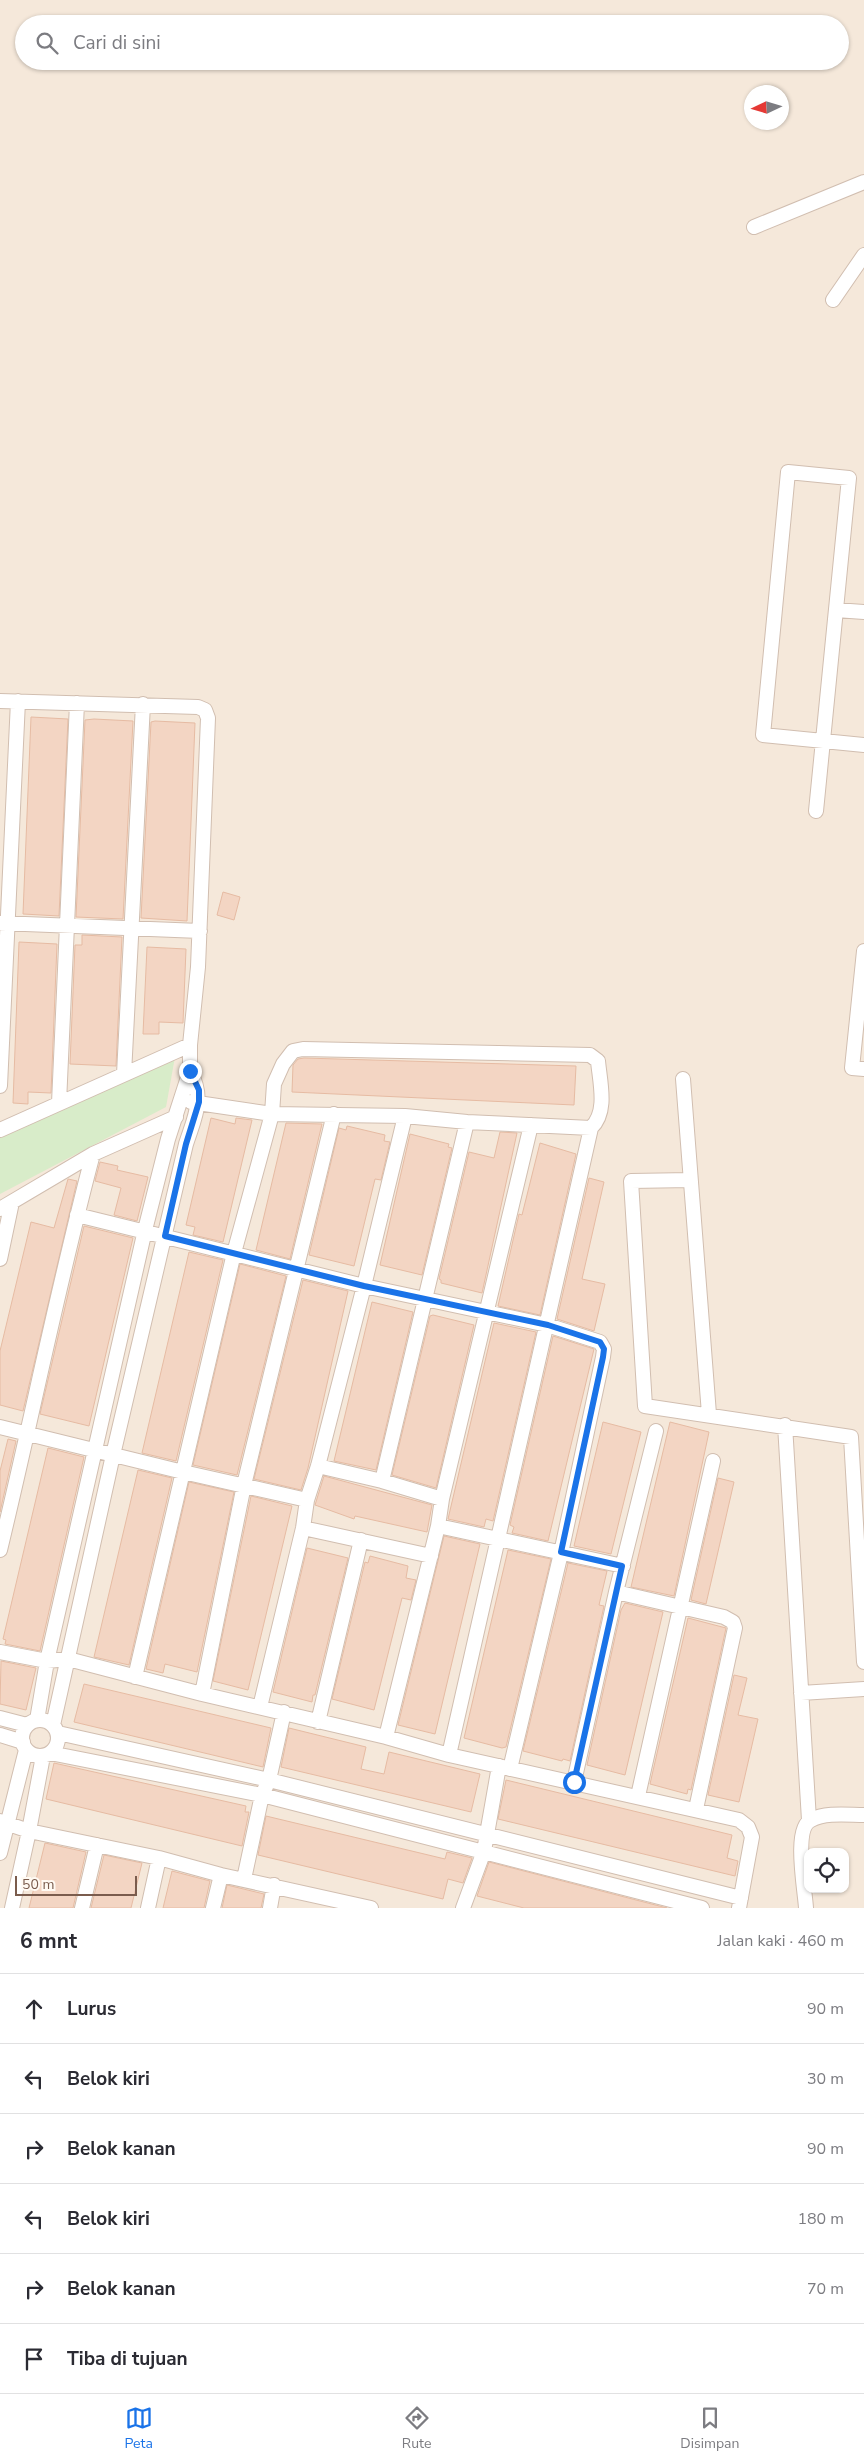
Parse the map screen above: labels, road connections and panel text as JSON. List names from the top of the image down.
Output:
{
  "scale_bar": "50 m",
  "north": "left",
  "page": {
    "search": "Cari di sini",
    "scale": "50 m",
    "heading": ["6 mnt", "Jalan kaki · 460 m"],
    "list": [
      ["Lurus", "90 m"],
      ["Belok kiri", "30 m"],
      ["Belok kanan", "90 m"],
      ["Belok kiri", "180 m"],
      ["Belok kanan", "70 m"],
      "Tiba di tujuan"
    ],
    "nav": ["Peta", "Rute", "Disimpan"]
  }
}
